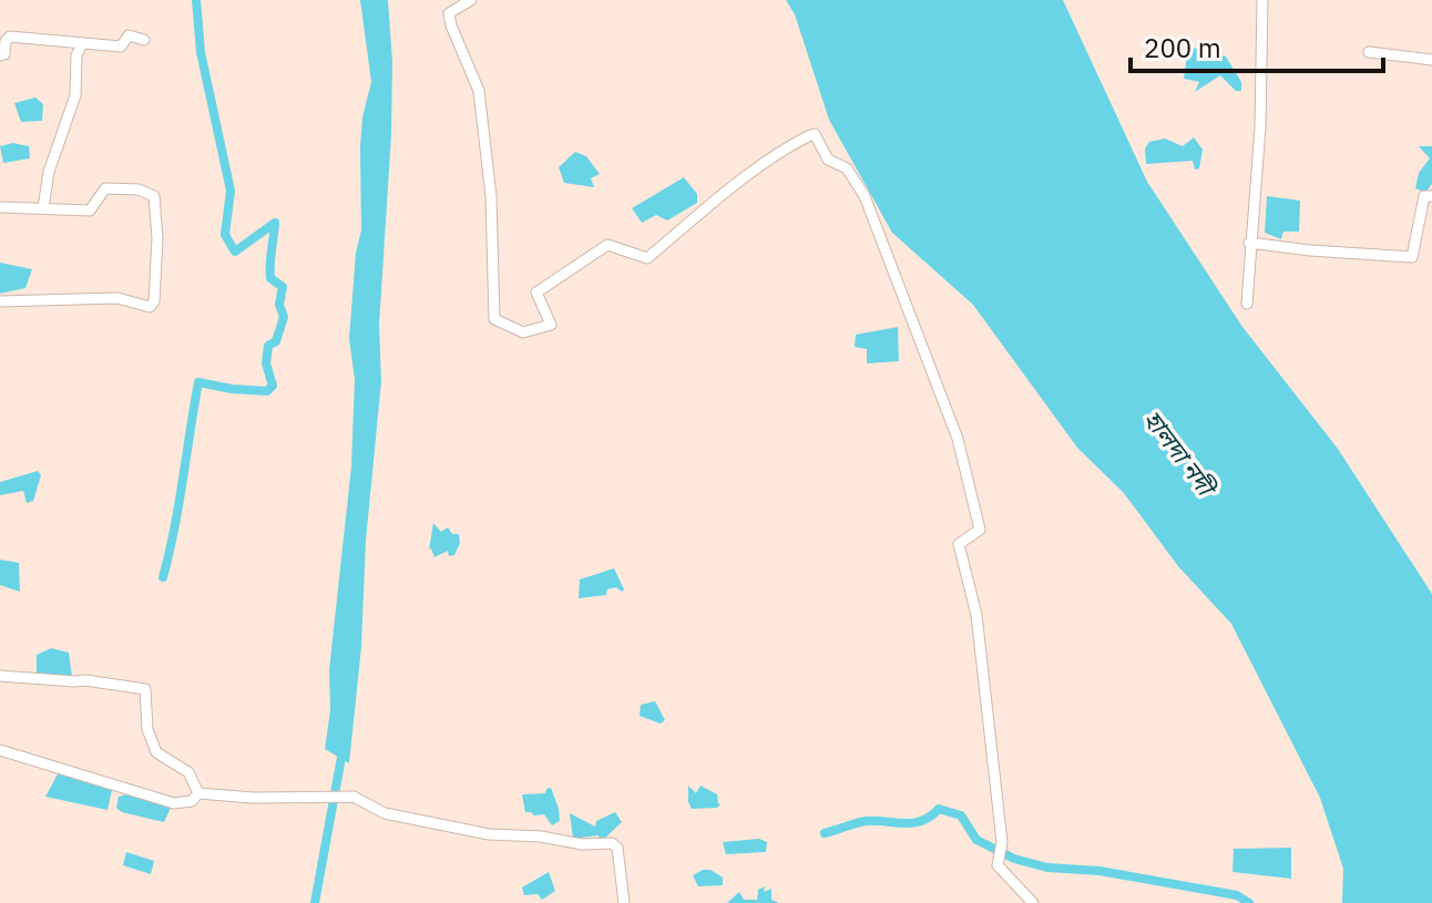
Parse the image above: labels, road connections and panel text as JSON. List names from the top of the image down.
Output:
{
  "water": ["হালদা নদী"],
  "scale_bar": "200 m"
}
